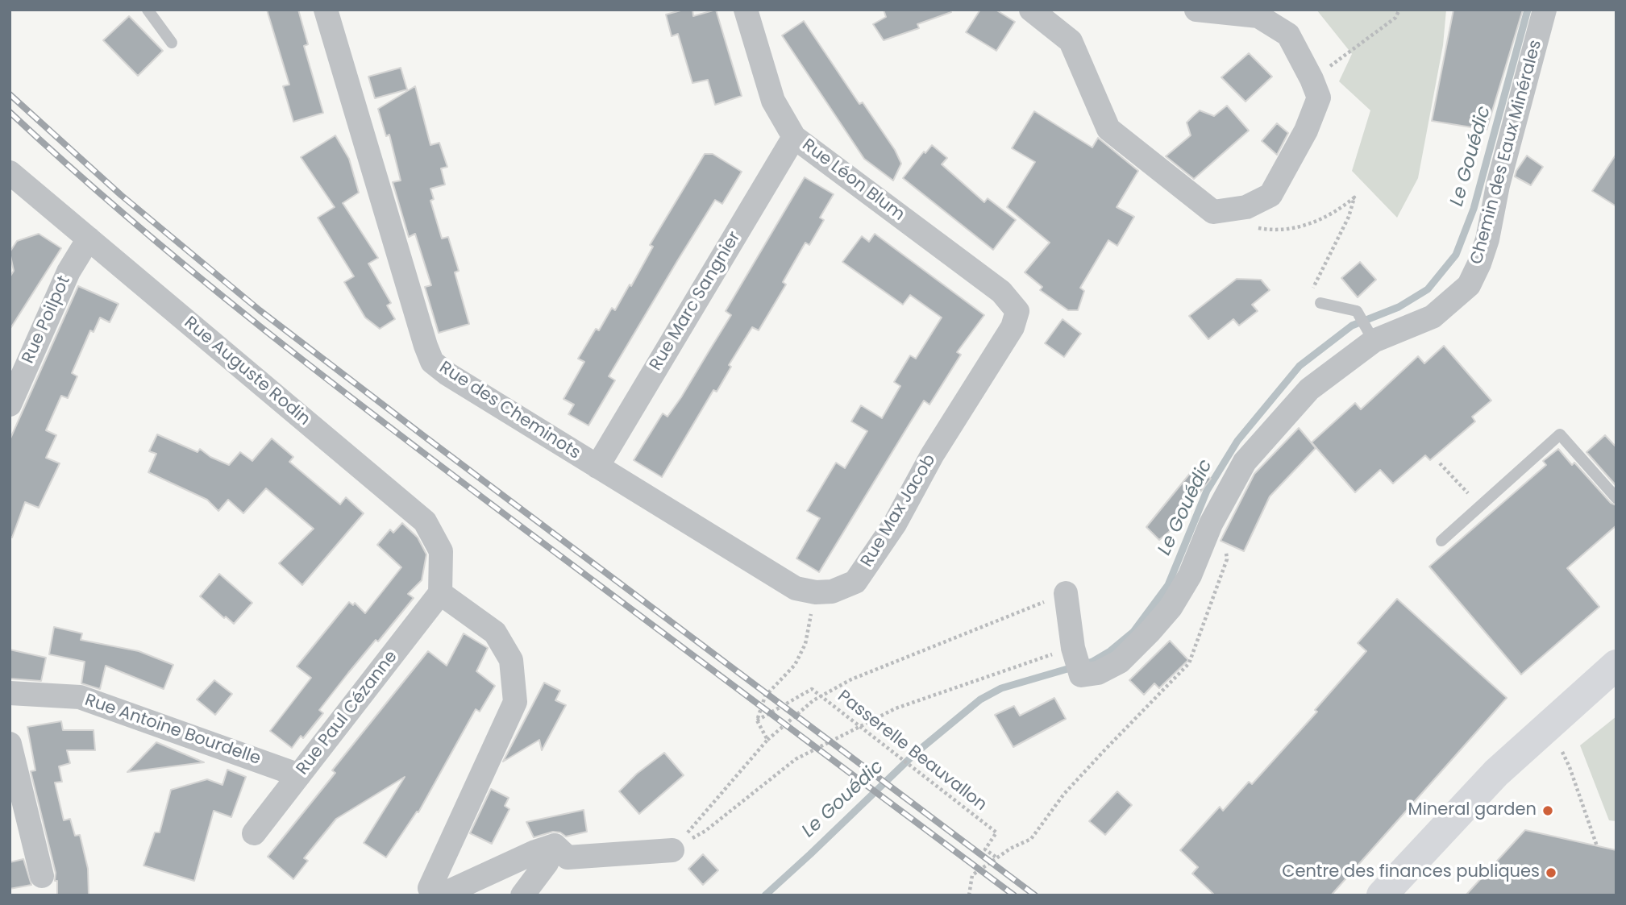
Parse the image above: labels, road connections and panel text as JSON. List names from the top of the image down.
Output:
{
  "streets": {
    "street": [
      "Chemin des Eaux Minérales",
      "Rue Léon Blum",
      "Rue Marc Sangnier",
      "Rue Poilpot",
      "Rue Auguste Rodin",
      "Rue des Cheminots",
      "Rue Max Jacob",
      "Rue Paul Cézanne",
      "Rue Antoine Bourdelle"
    ],
    "path": ["Passerelle Beauvallon"]
  },
  "crossings": [
    ["Rue Léon Blum", "Rue Marc Sangnier"],
    ["Rue Léon Blum", "Rue Max Jacob"],
    ["Rue Marc Sangnier", "Rue des Cheminots"],
    ["Rue Poilpot", "Rue Auguste Rodin"],
    ["Rue Auguste Rodin", "Rue Paul Cézanne"],
    ["Rue des Cheminots", "Rue Max Jacob"],
    ["Rue Paul Cézanne", "Rue Antoine Bourdelle"]
  ],
  "water": ["Le Gouédic"],
  "places": ["Mineral garden", "Centre des finances publiques"]
}
